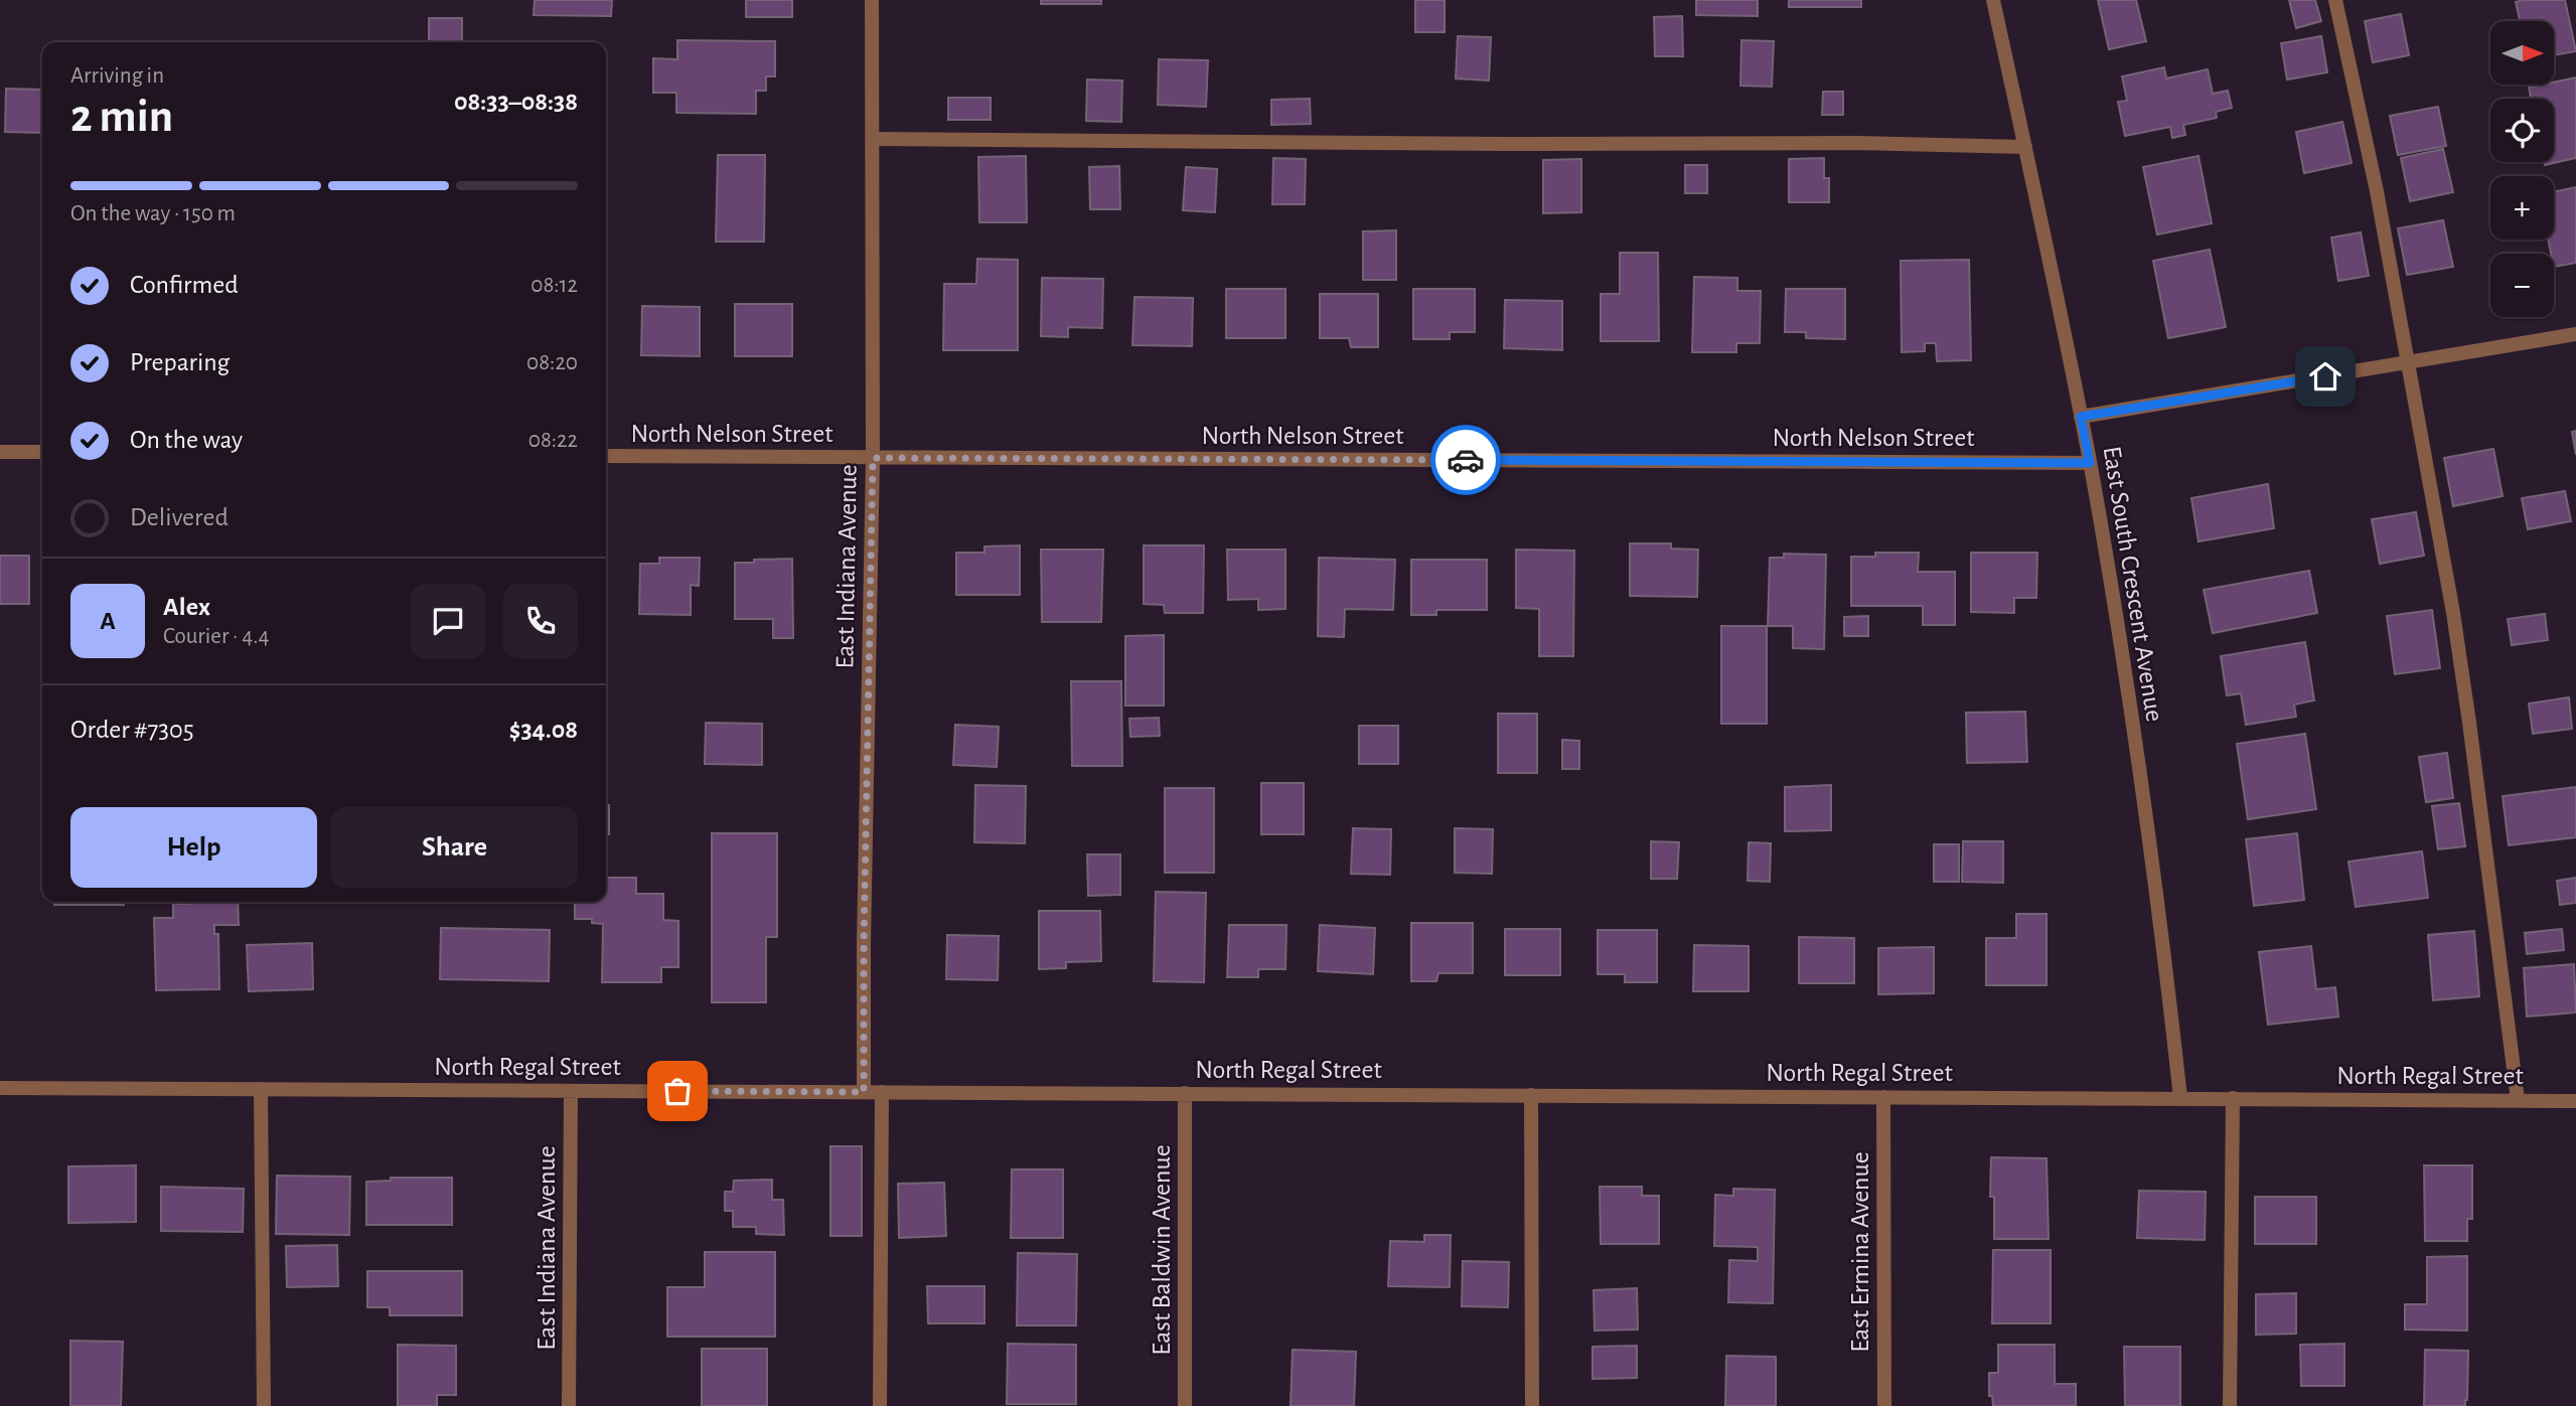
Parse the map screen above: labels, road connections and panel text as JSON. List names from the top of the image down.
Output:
{
  "streets": {
    "street": [
      "North Nelson Street",
      "East Indiana Avenue",
      "East South Crescent Avenue",
      "North Regal Street",
      "East Baldwin Avenue",
      "East Ermina Avenue"
    ]
  },
  "crossings": [
    ["North Nelson Street", "East Indiana Avenue"],
    ["North Nelson Street", "East South Crescent Avenue"],
    ["East Indiana Avenue", "North Regal Street"],
    ["East South Crescent Avenue", "North Regal Street"],
    ["North Regal Street", "East Baldwin Avenue"],
    ["North Regal Street", "East Ermina Avenue"]
  ],
  "north": "right",
  "page": {
    "map_buttons": ["+", "−"],
    "heading": ["2 min", "Arriving in", "08:33–08:38"],
    "panel": [
      "Alex",
      "Courier · 4.4",
      "Order #7305",
      "$34.08"
    ],
    "bar": "On the way · 150 m",
    "list": [
      ["Confirmed", "08:12"],
      ["Preparing", "08:20"],
      ["On the way", "08:22"],
      "Delivered"
    ],
    "round": "A",
    "buttons": ["Help", "Share"]
  }
}
